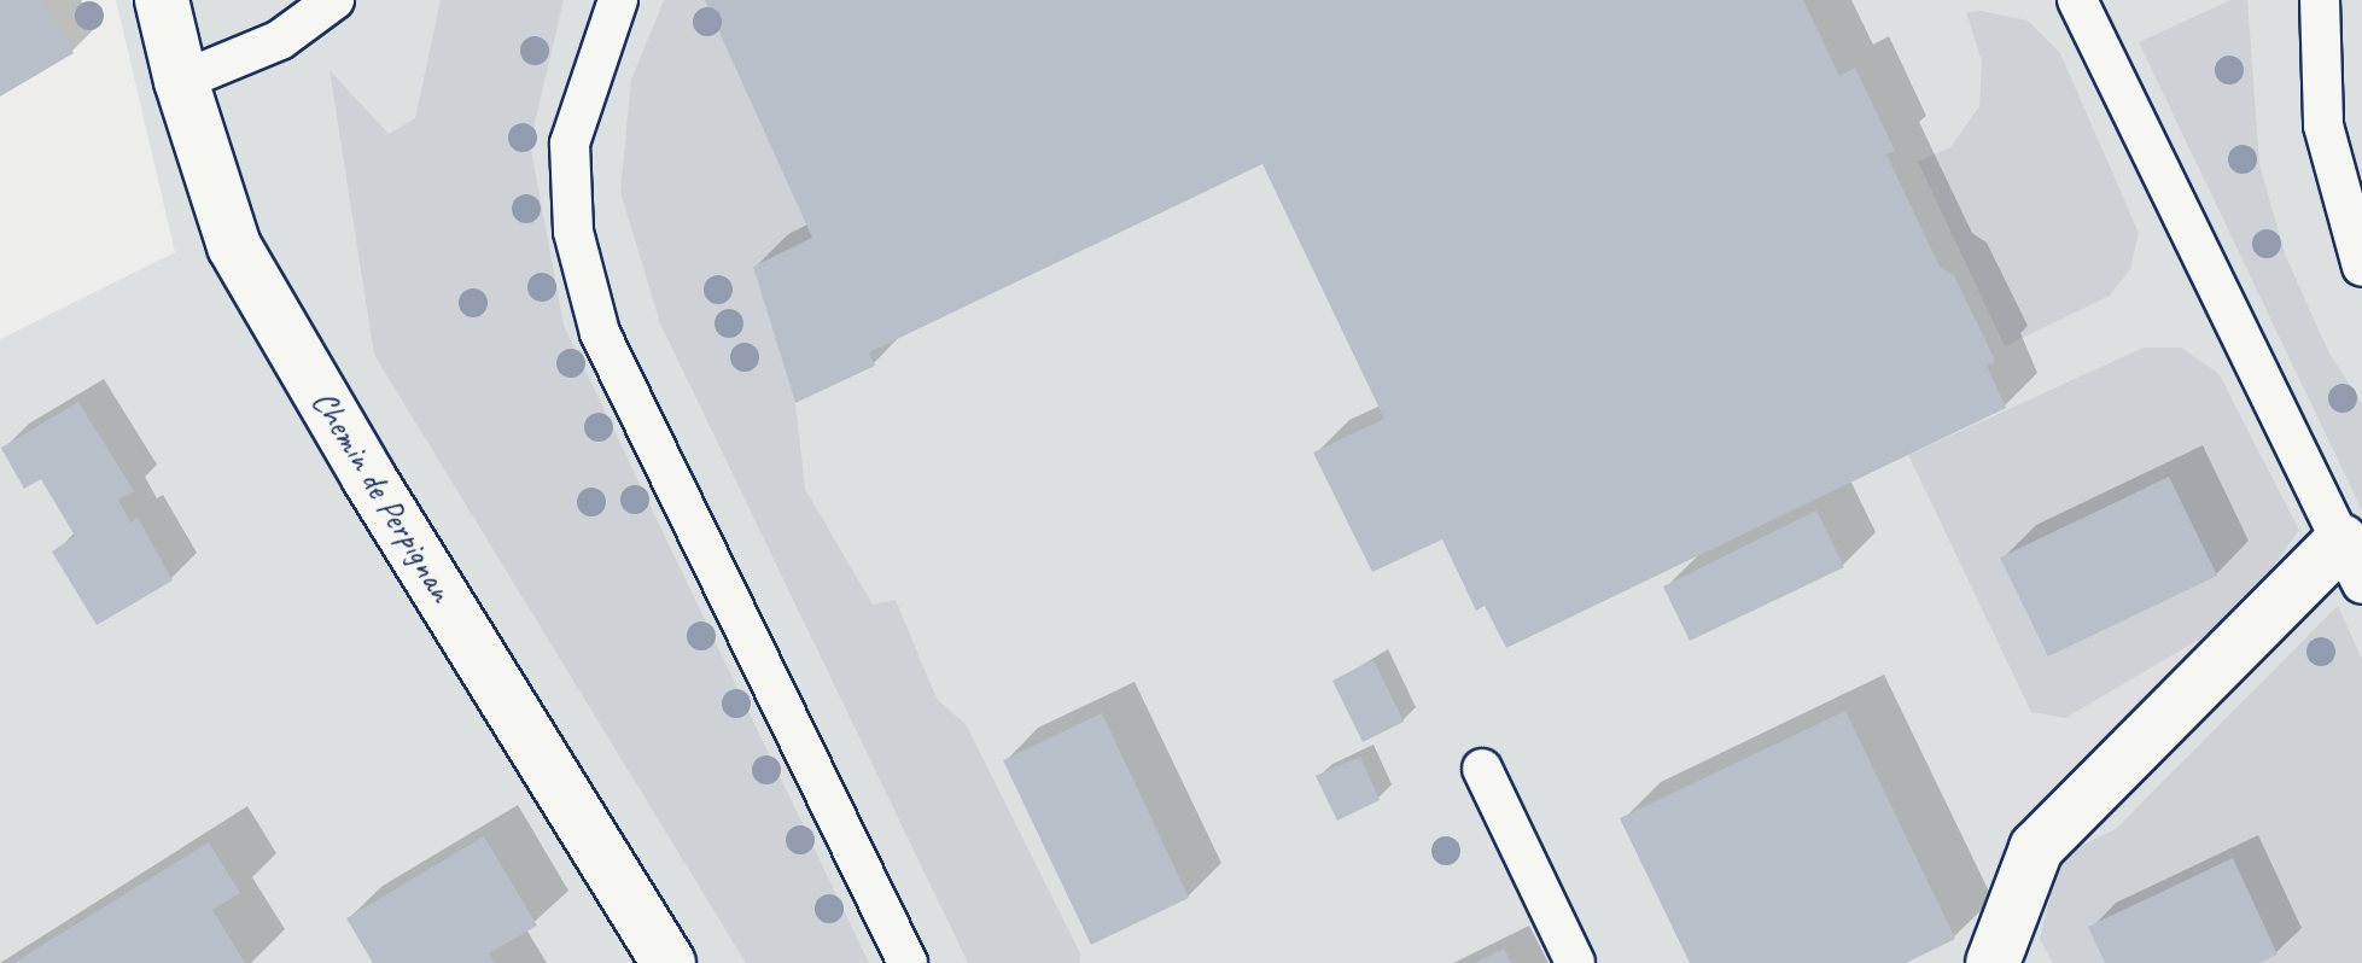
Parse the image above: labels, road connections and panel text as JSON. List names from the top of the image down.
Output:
{
  "streets": {
    "street": ["Chemin de Perpignan"]
  }
}
